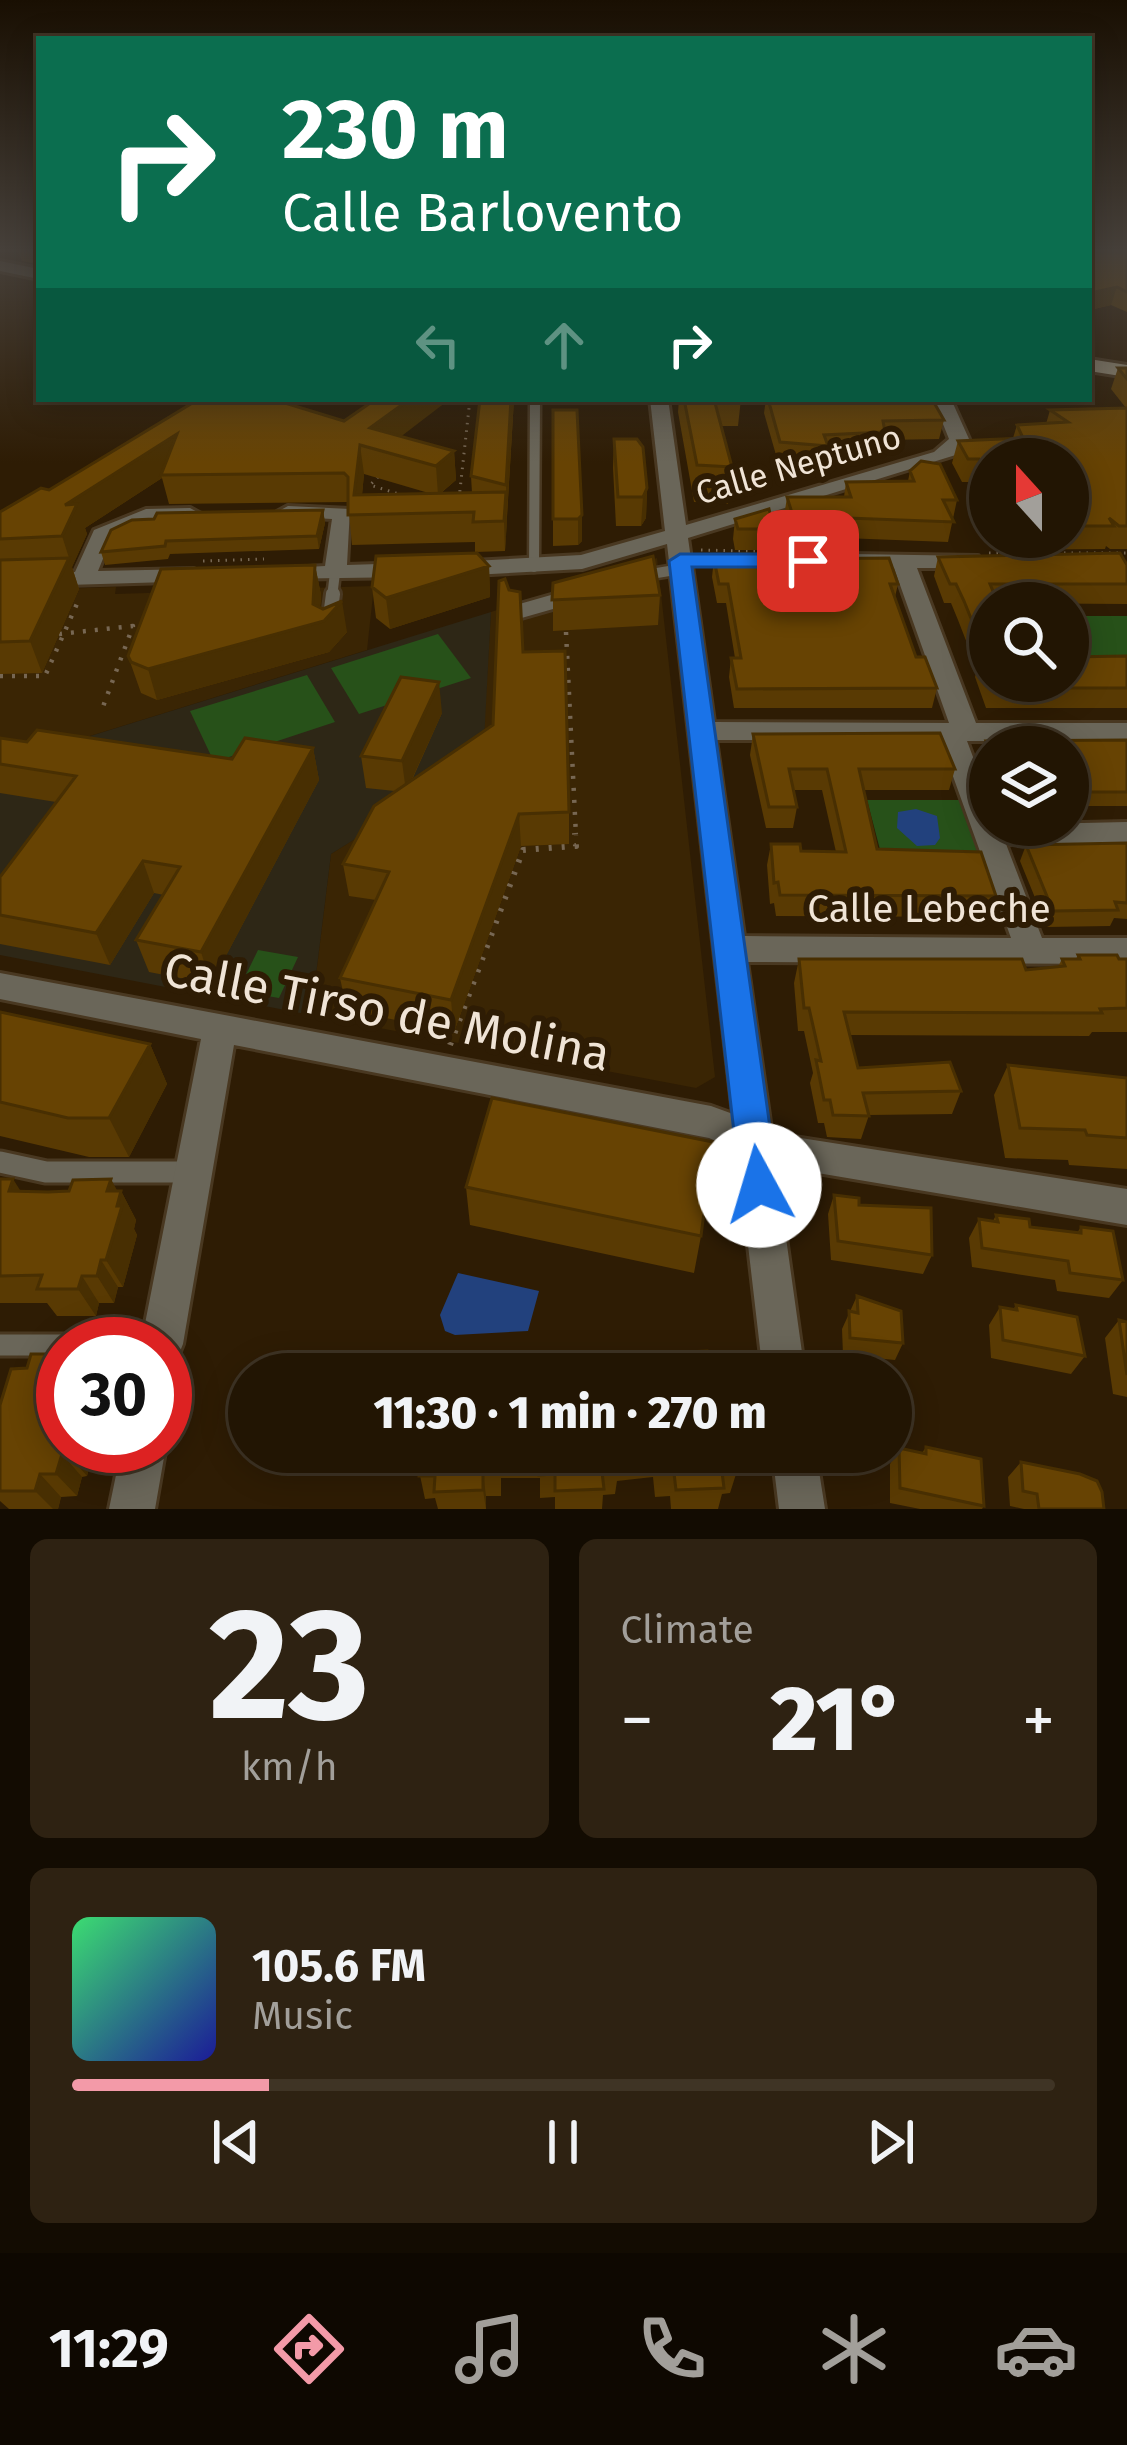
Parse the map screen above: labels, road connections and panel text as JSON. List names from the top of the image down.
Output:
{
  "streets": {
    "street": ["Calle Neptuno", "Calle Lebeche", "Calle Tirso de Molina"]
  },
  "north": "top",
  "page": {
    "turn": ["230 m", "Calle Barlovento"],
    "limit": "30",
    "trip": "11:30 · 1 min · 270 m",
    "tile": [
      ["23", "km/h"],
      "Climate"
    ],
    "heat": ["−", "21°", "+"],
    "song": ["105.6 FM", "Music"],
    "tabs": "11:29"
  }
}
